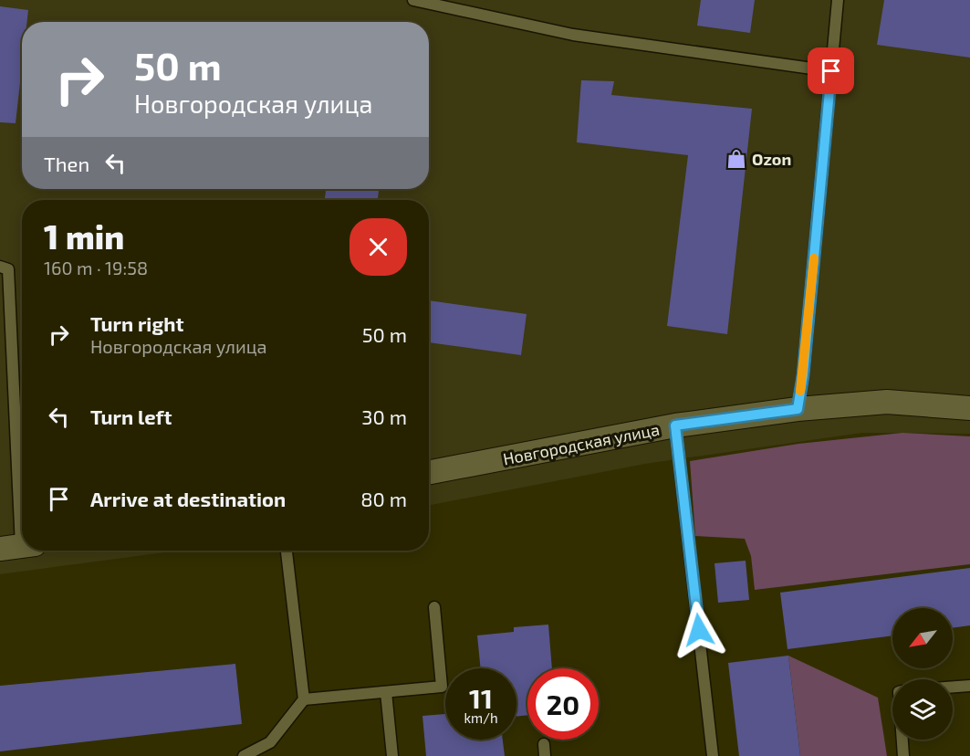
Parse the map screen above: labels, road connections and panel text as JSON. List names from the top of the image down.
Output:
{
  "streets": {
    "street": ["Новгородская улица"]
  },
  "places": {
    "shop": ["Ozon"]
  },
  "north": "bottom left",
  "page": {
    "turn": ["50 m", "Новгородская улица"],
    "then": "Then",
    "heading": ["1 min", "160 m · 19:58"],
    "list": [
      {
        "name": "Turn right",
        "note": "Новгородская улица",
        "value": "50 m"
      },
      {
        "name": "Turn left",
        "value": "30 m"
      },
      {
        "name": "Arrive at destination",
        "value": "80 m"
      }
    ],
    "speed": "11 km/h",
    "limit": "20"
  }
}
